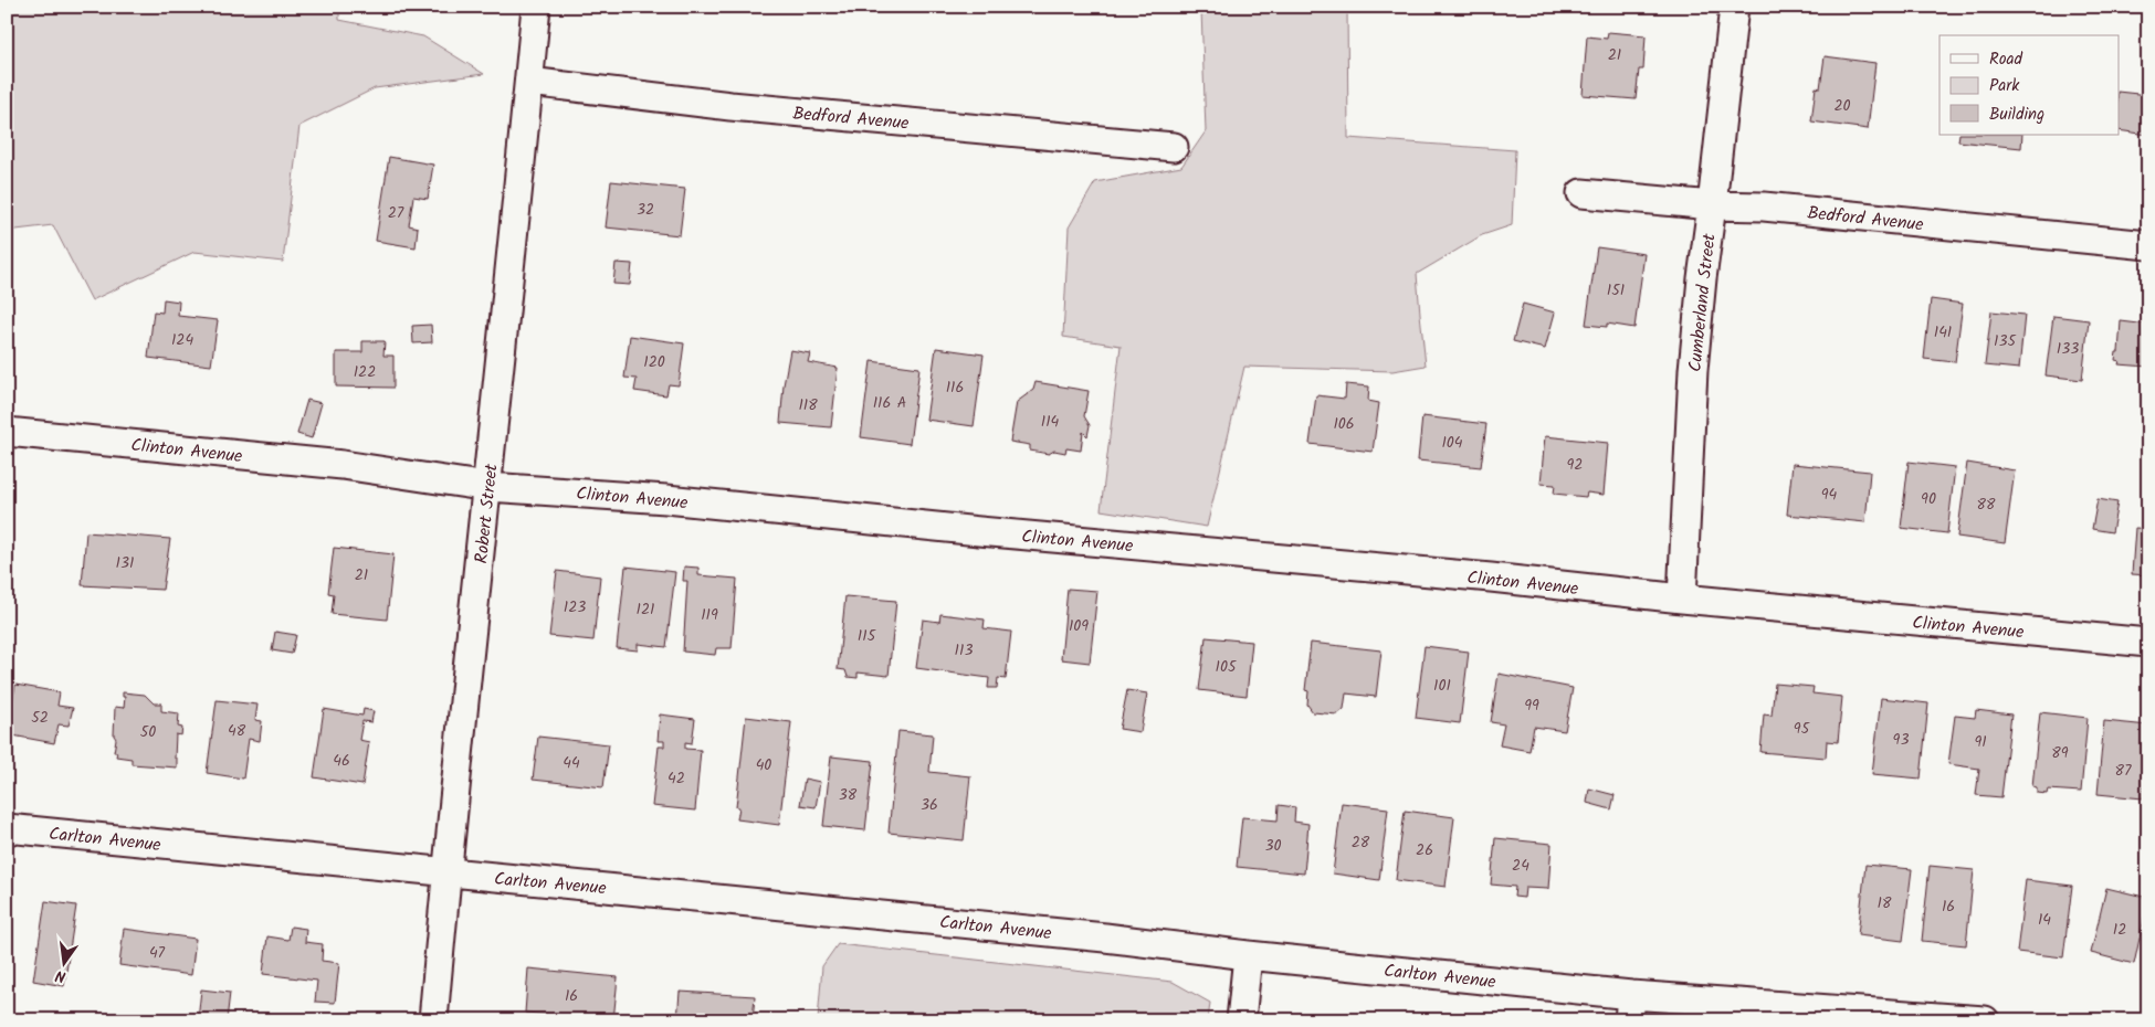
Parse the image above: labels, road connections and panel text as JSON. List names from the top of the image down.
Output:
{
  "streets": {
    "street": [
      "Bedford Avenue",
      "Cumberland Street",
      "Clinton Avenue",
      "Robert Street",
      "Carlton Avenue"
    ]
  },
  "crossings": [
    ["Bedford Avenue", "Cumberland Street"],
    ["Bedford Avenue", "Robert Street"],
    ["Cumberland Street", "Clinton Avenue"],
    ["Clinton Avenue", "Robert Street"],
    ["Robert Street", "Carlton Avenue"]
  ],
  "house_numbers": [
    "21",
    "20",
    "32",
    "27",
    "151",
    "141",
    "124",
    "135",
    "133",
    "120",
    "122",
    "116",
    "116 A",
    "118",
    "114",
    "106",
    "104",
    "92",
    "94",
    "90",
    "88",
    "131",
    "21",
    "123",
    "121",
    "119",
    "109",
    "115",
    "113",
    "105",
    "101",
    "99",
    "52",
    "95",
    "48",
    "50",
    "93",
    "91",
    "89",
    "46",
    "44",
    "40",
    "87",
    "42",
    "38",
    "36",
    "28",
    "30",
    "26",
    "24",
    "18",
    "16",
    "14",
    "12",
    "47",
    "16"
  ],
  "legend": ["Road", "Park", "Building"],
  "north": "bottom"
}
